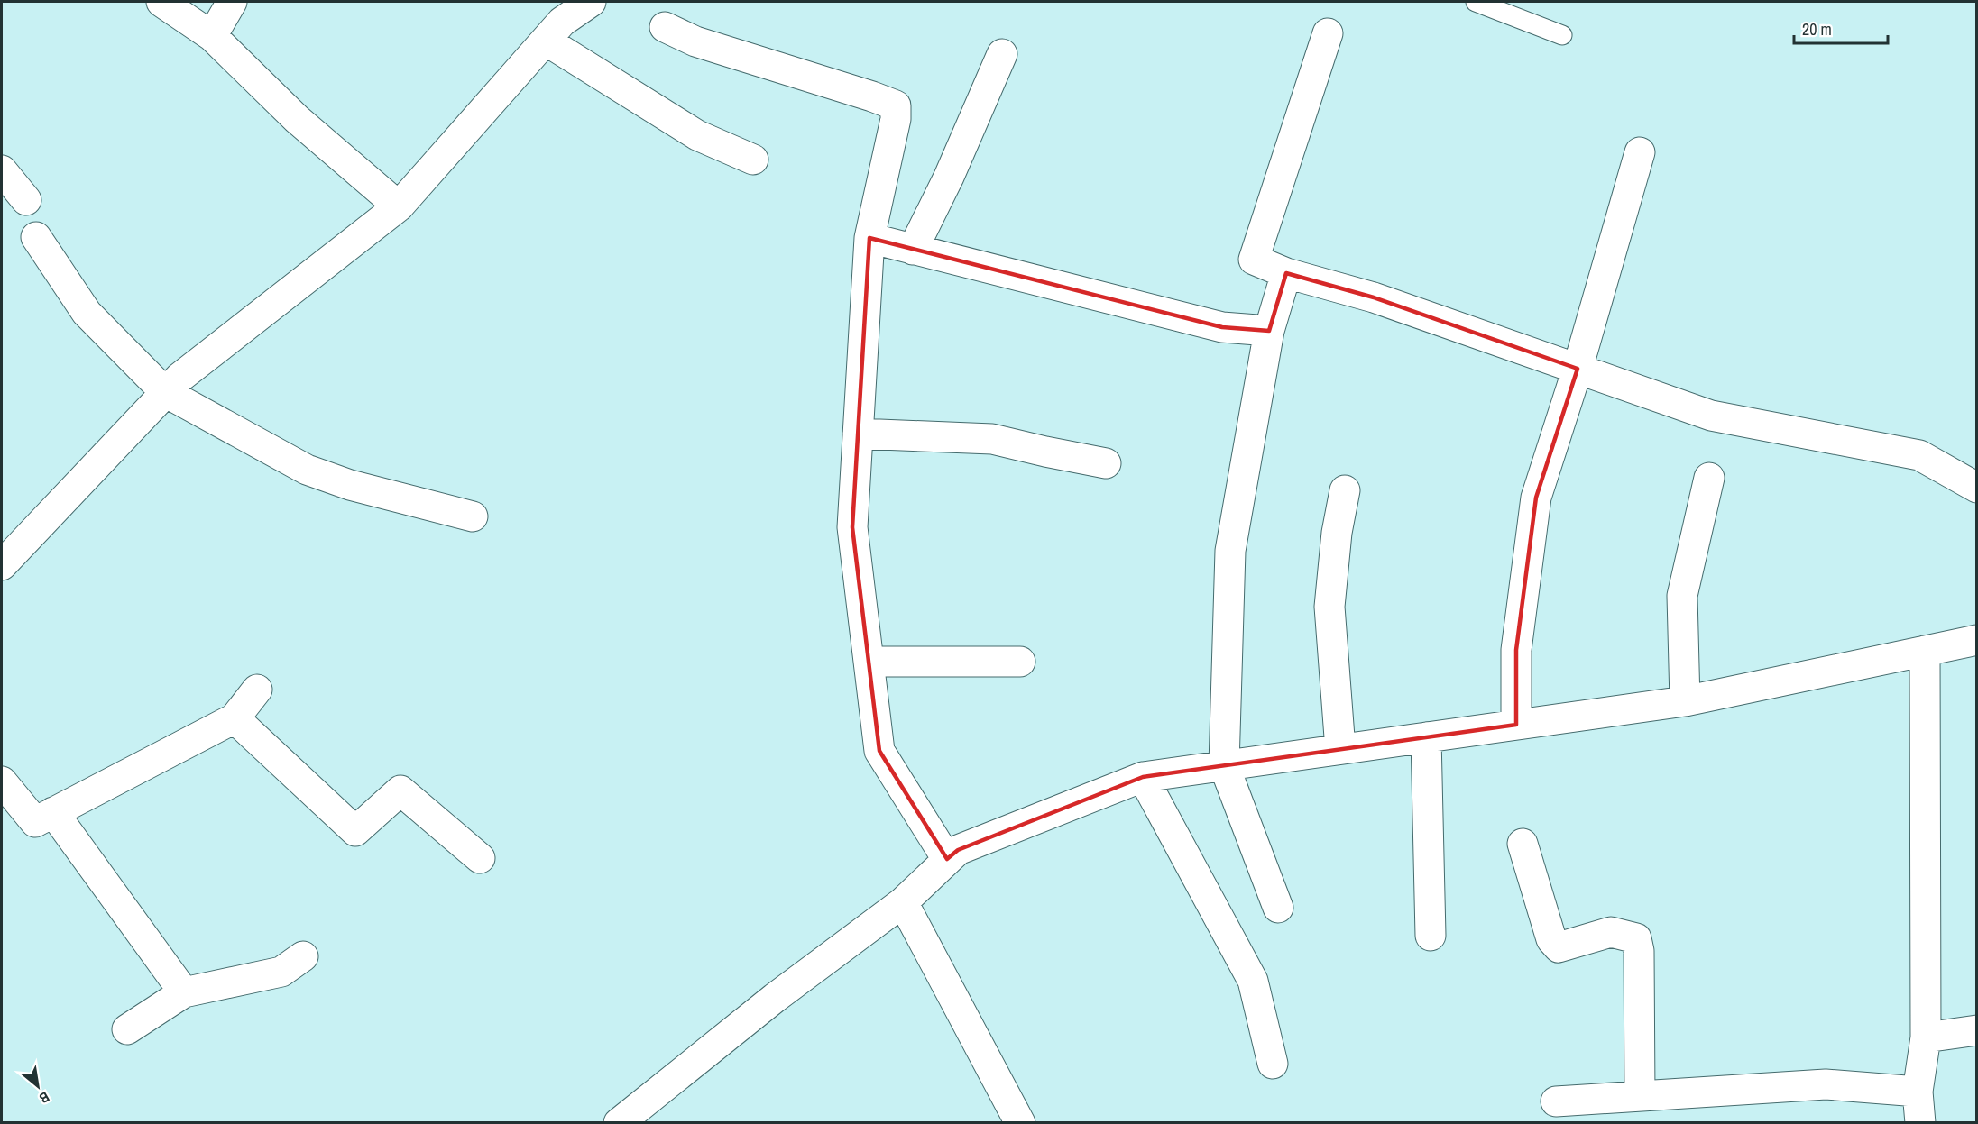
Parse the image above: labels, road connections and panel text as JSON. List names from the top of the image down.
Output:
{
  "scale_bar": "20 m",
  "north": "bottom right"
}
